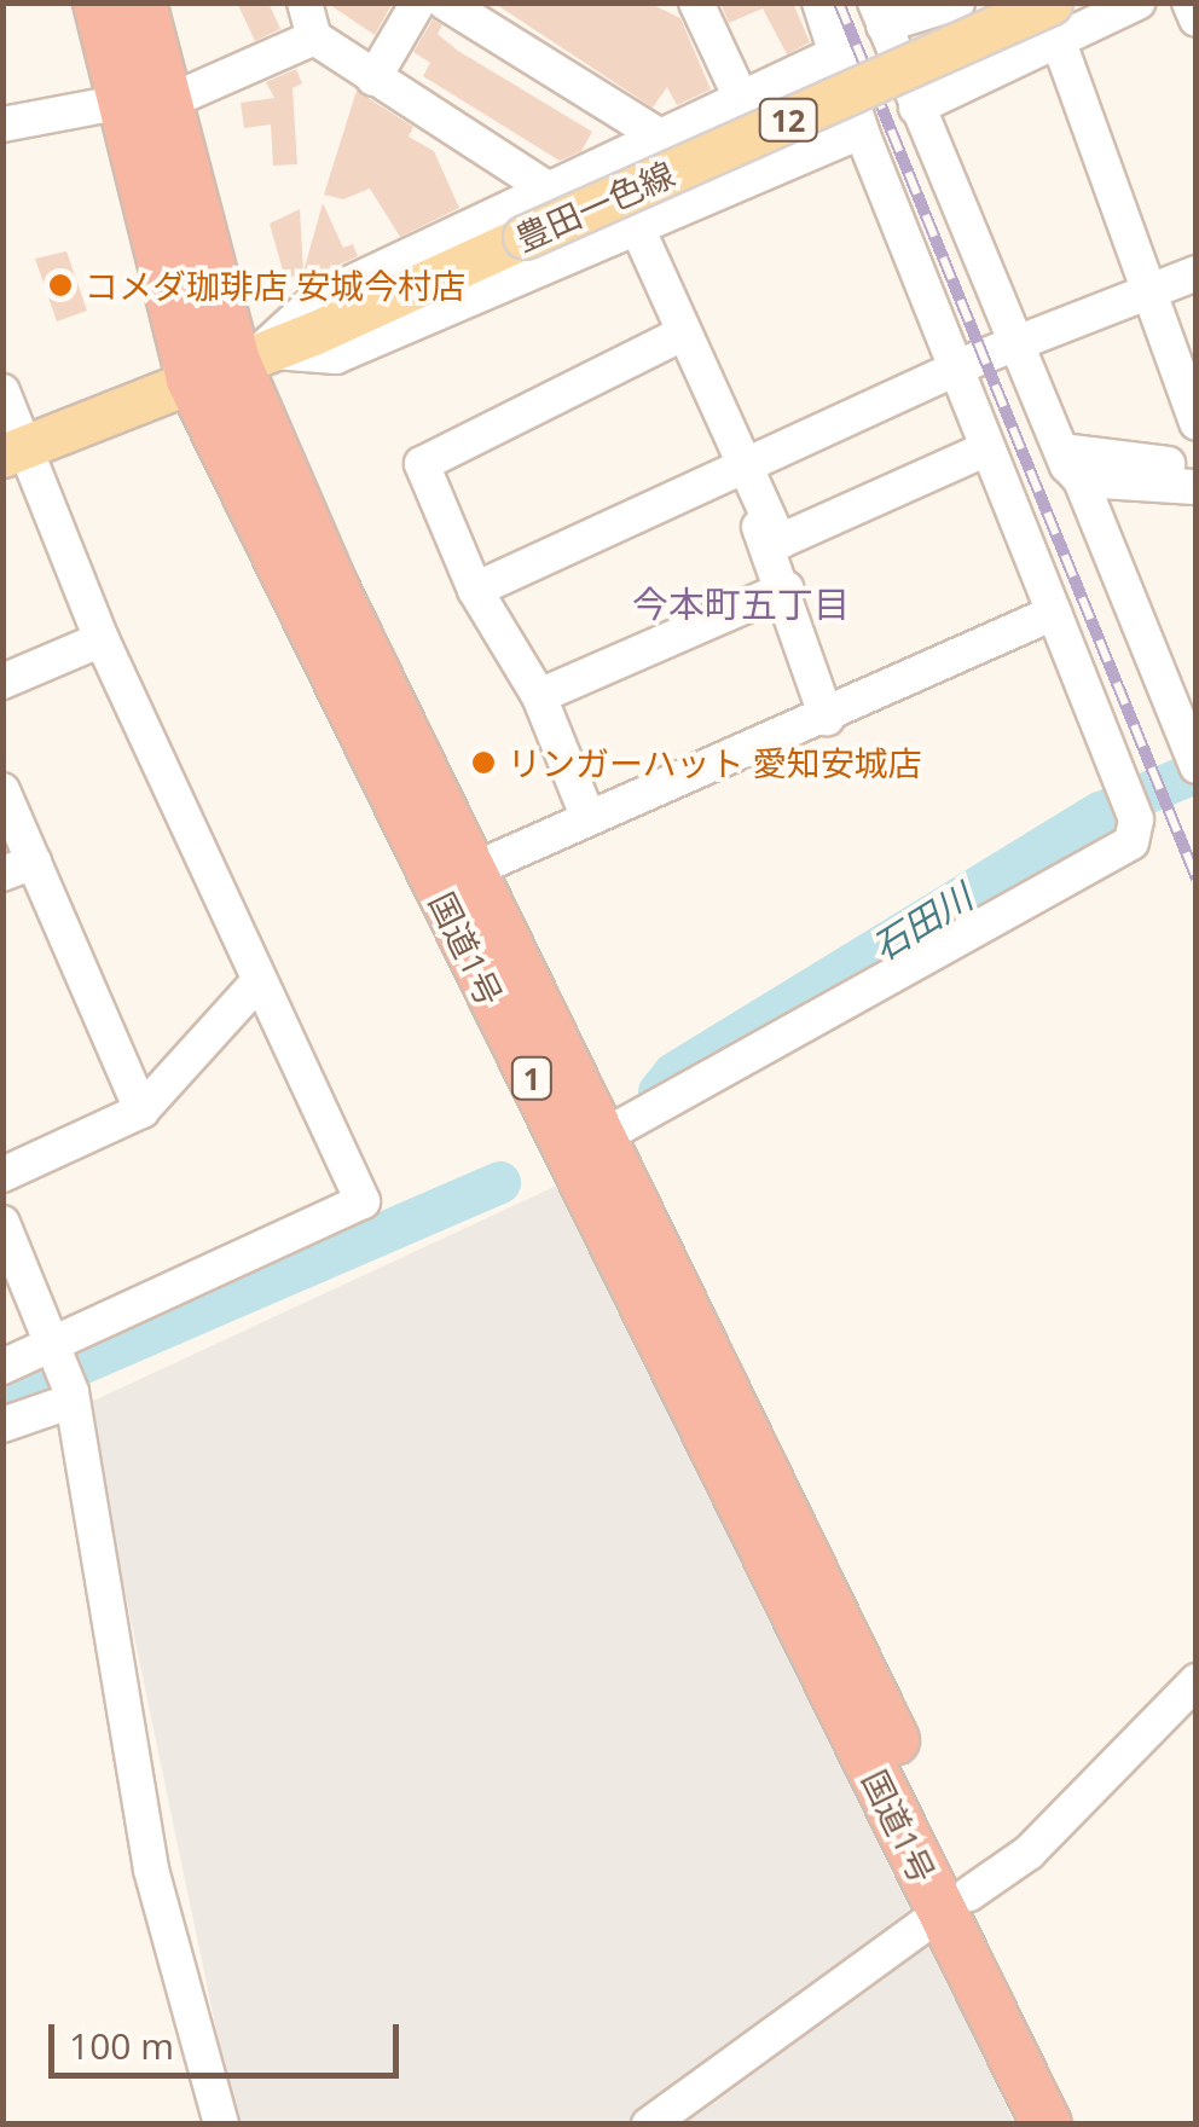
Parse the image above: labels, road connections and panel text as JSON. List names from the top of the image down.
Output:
{
  "streets": {
    "highway": ["国道1号", "1"],
    "main road": ["12", "豊田一色線"]
  },
  "crossings": [
    ["豊田一色線", "国道1号"]
  ],
  "districts": ["今本町五丁目"],
  "water": ["石田川"],
  "places": ["コメダ珈琲店 安城今村店", "リンガーハット 愛知安城店"],
  "scale_bar": "100 m"
}
